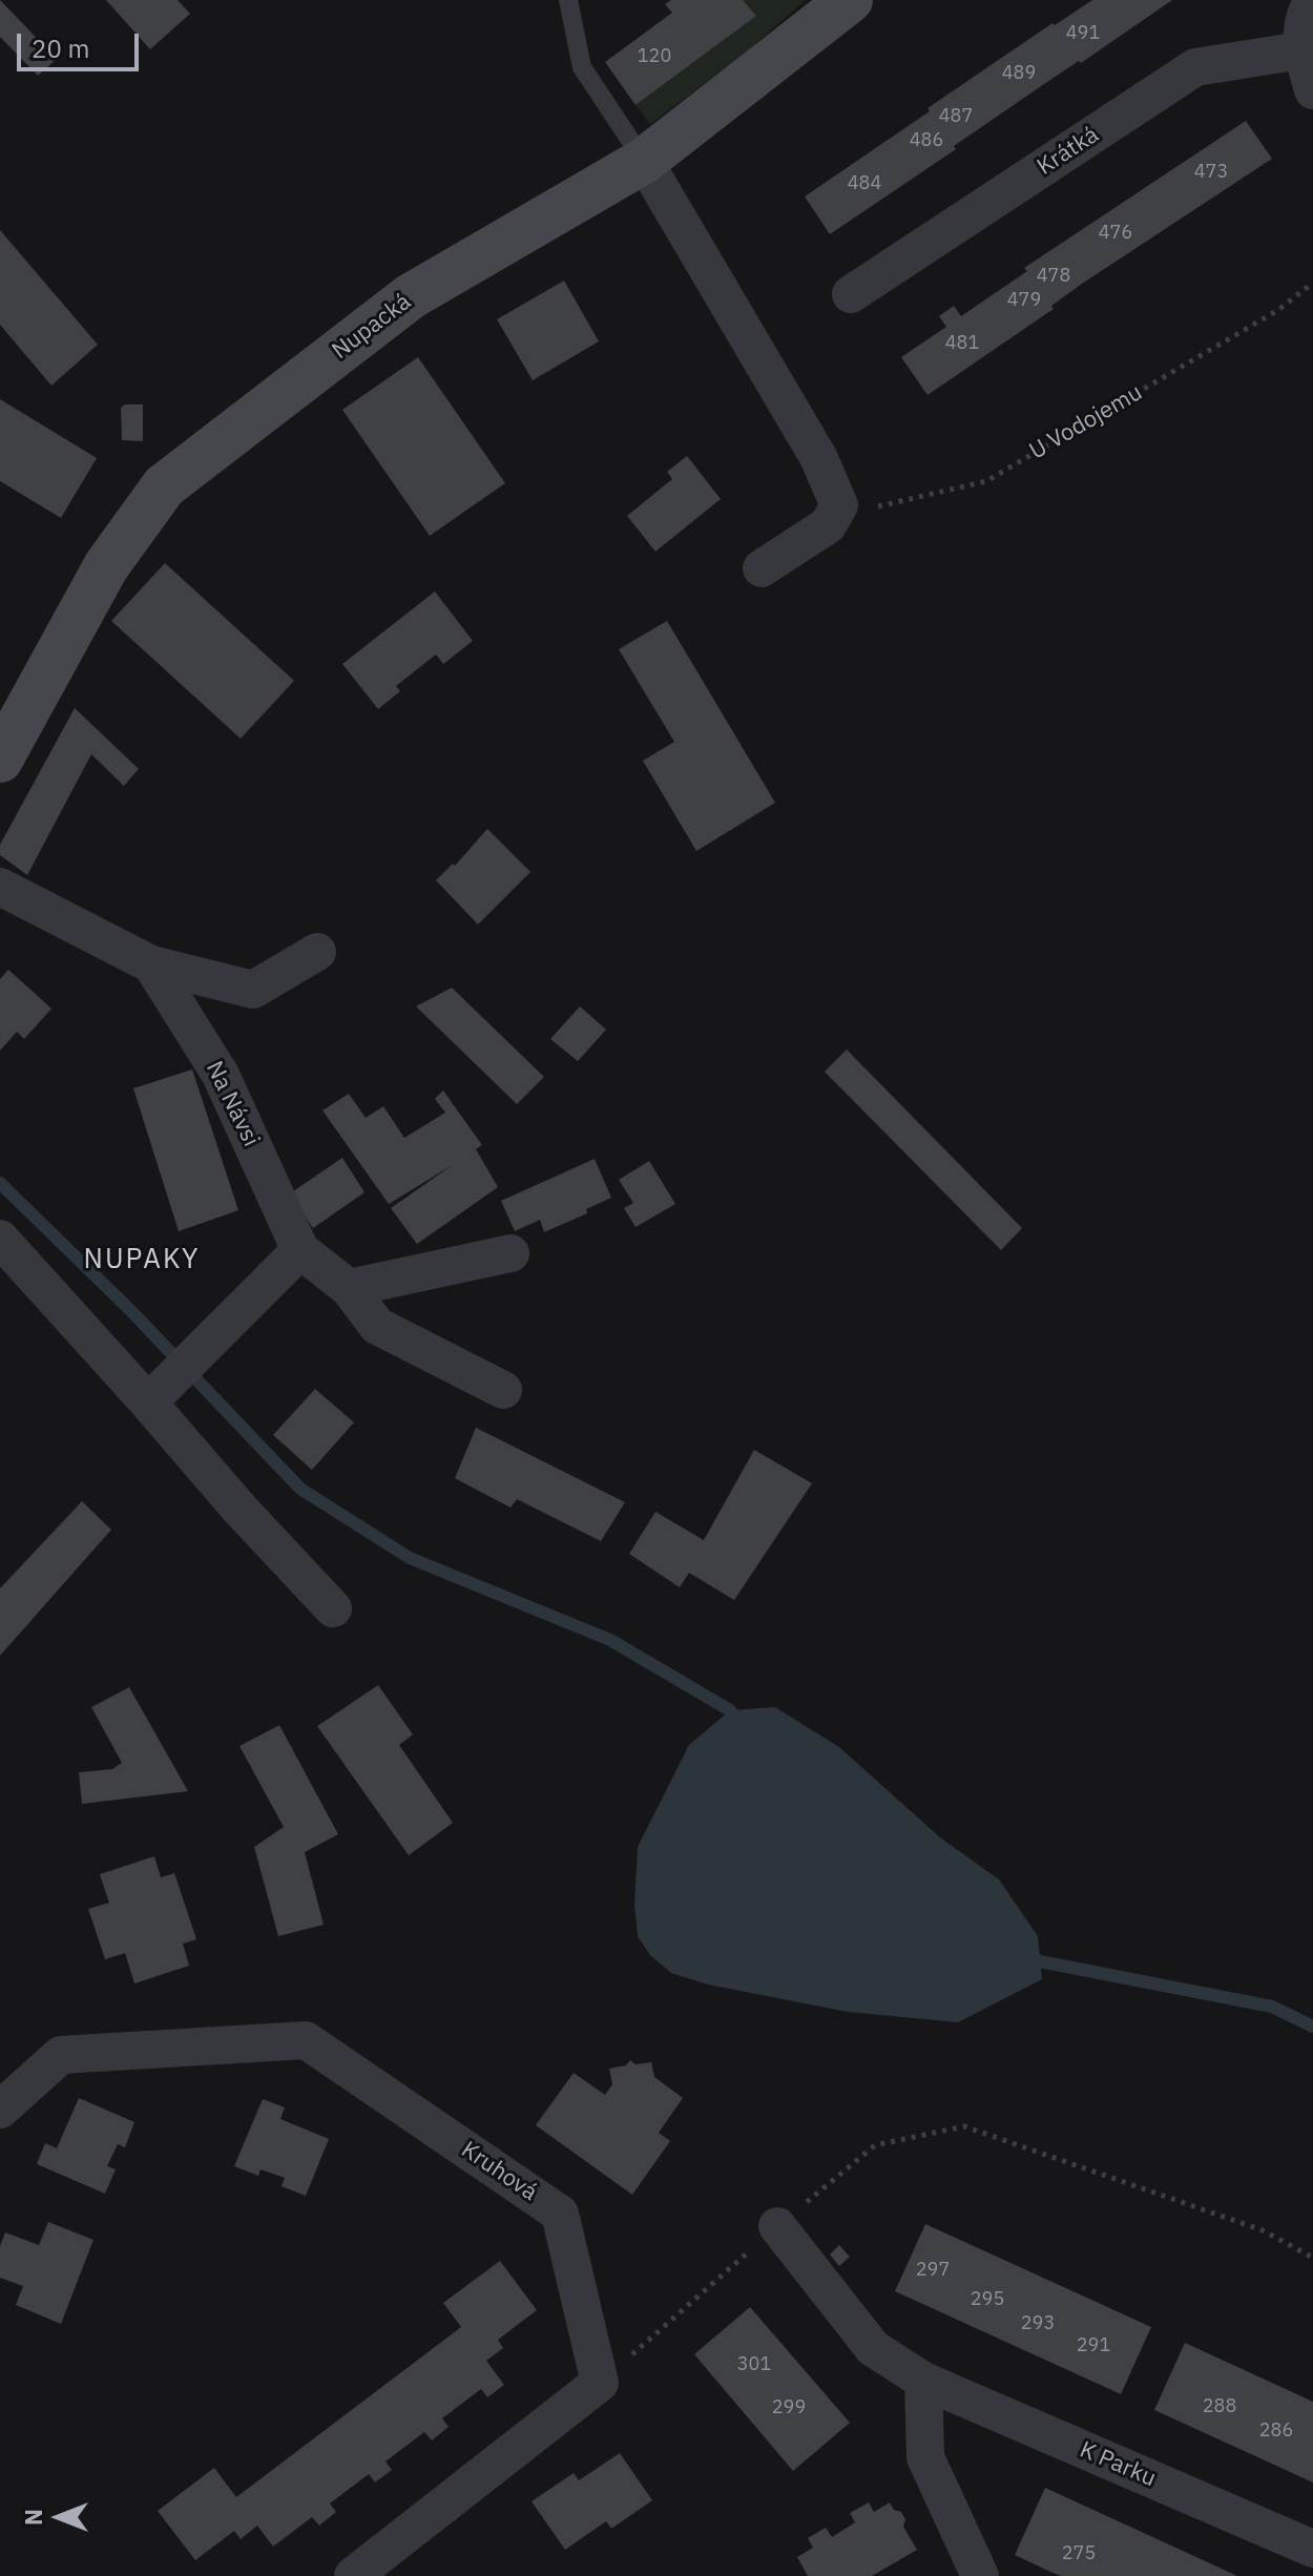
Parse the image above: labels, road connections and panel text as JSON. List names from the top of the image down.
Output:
{
  "streets": {
    "street": [
      "Krátká",
      "Nupacká",
      "Na Návsi",
      "Kruhová",
      "K Parku"
    ],
    "path": ["U Vodojemu"]
  },
  "districts": ["NUPAKY"],
  "house_numbers": [
    "491",
    "120",
    "489",
    "487",
    "486",
    "473",
    "484",
    "476",
    "478",
    "479",
    "481",
    "297",
    "295",
    "293",
    "291",
    "301",
    "288",
    "299",
    "286",
    "275"
  ],
  "scale_bar": "20 m",
  "north": "left"
}
